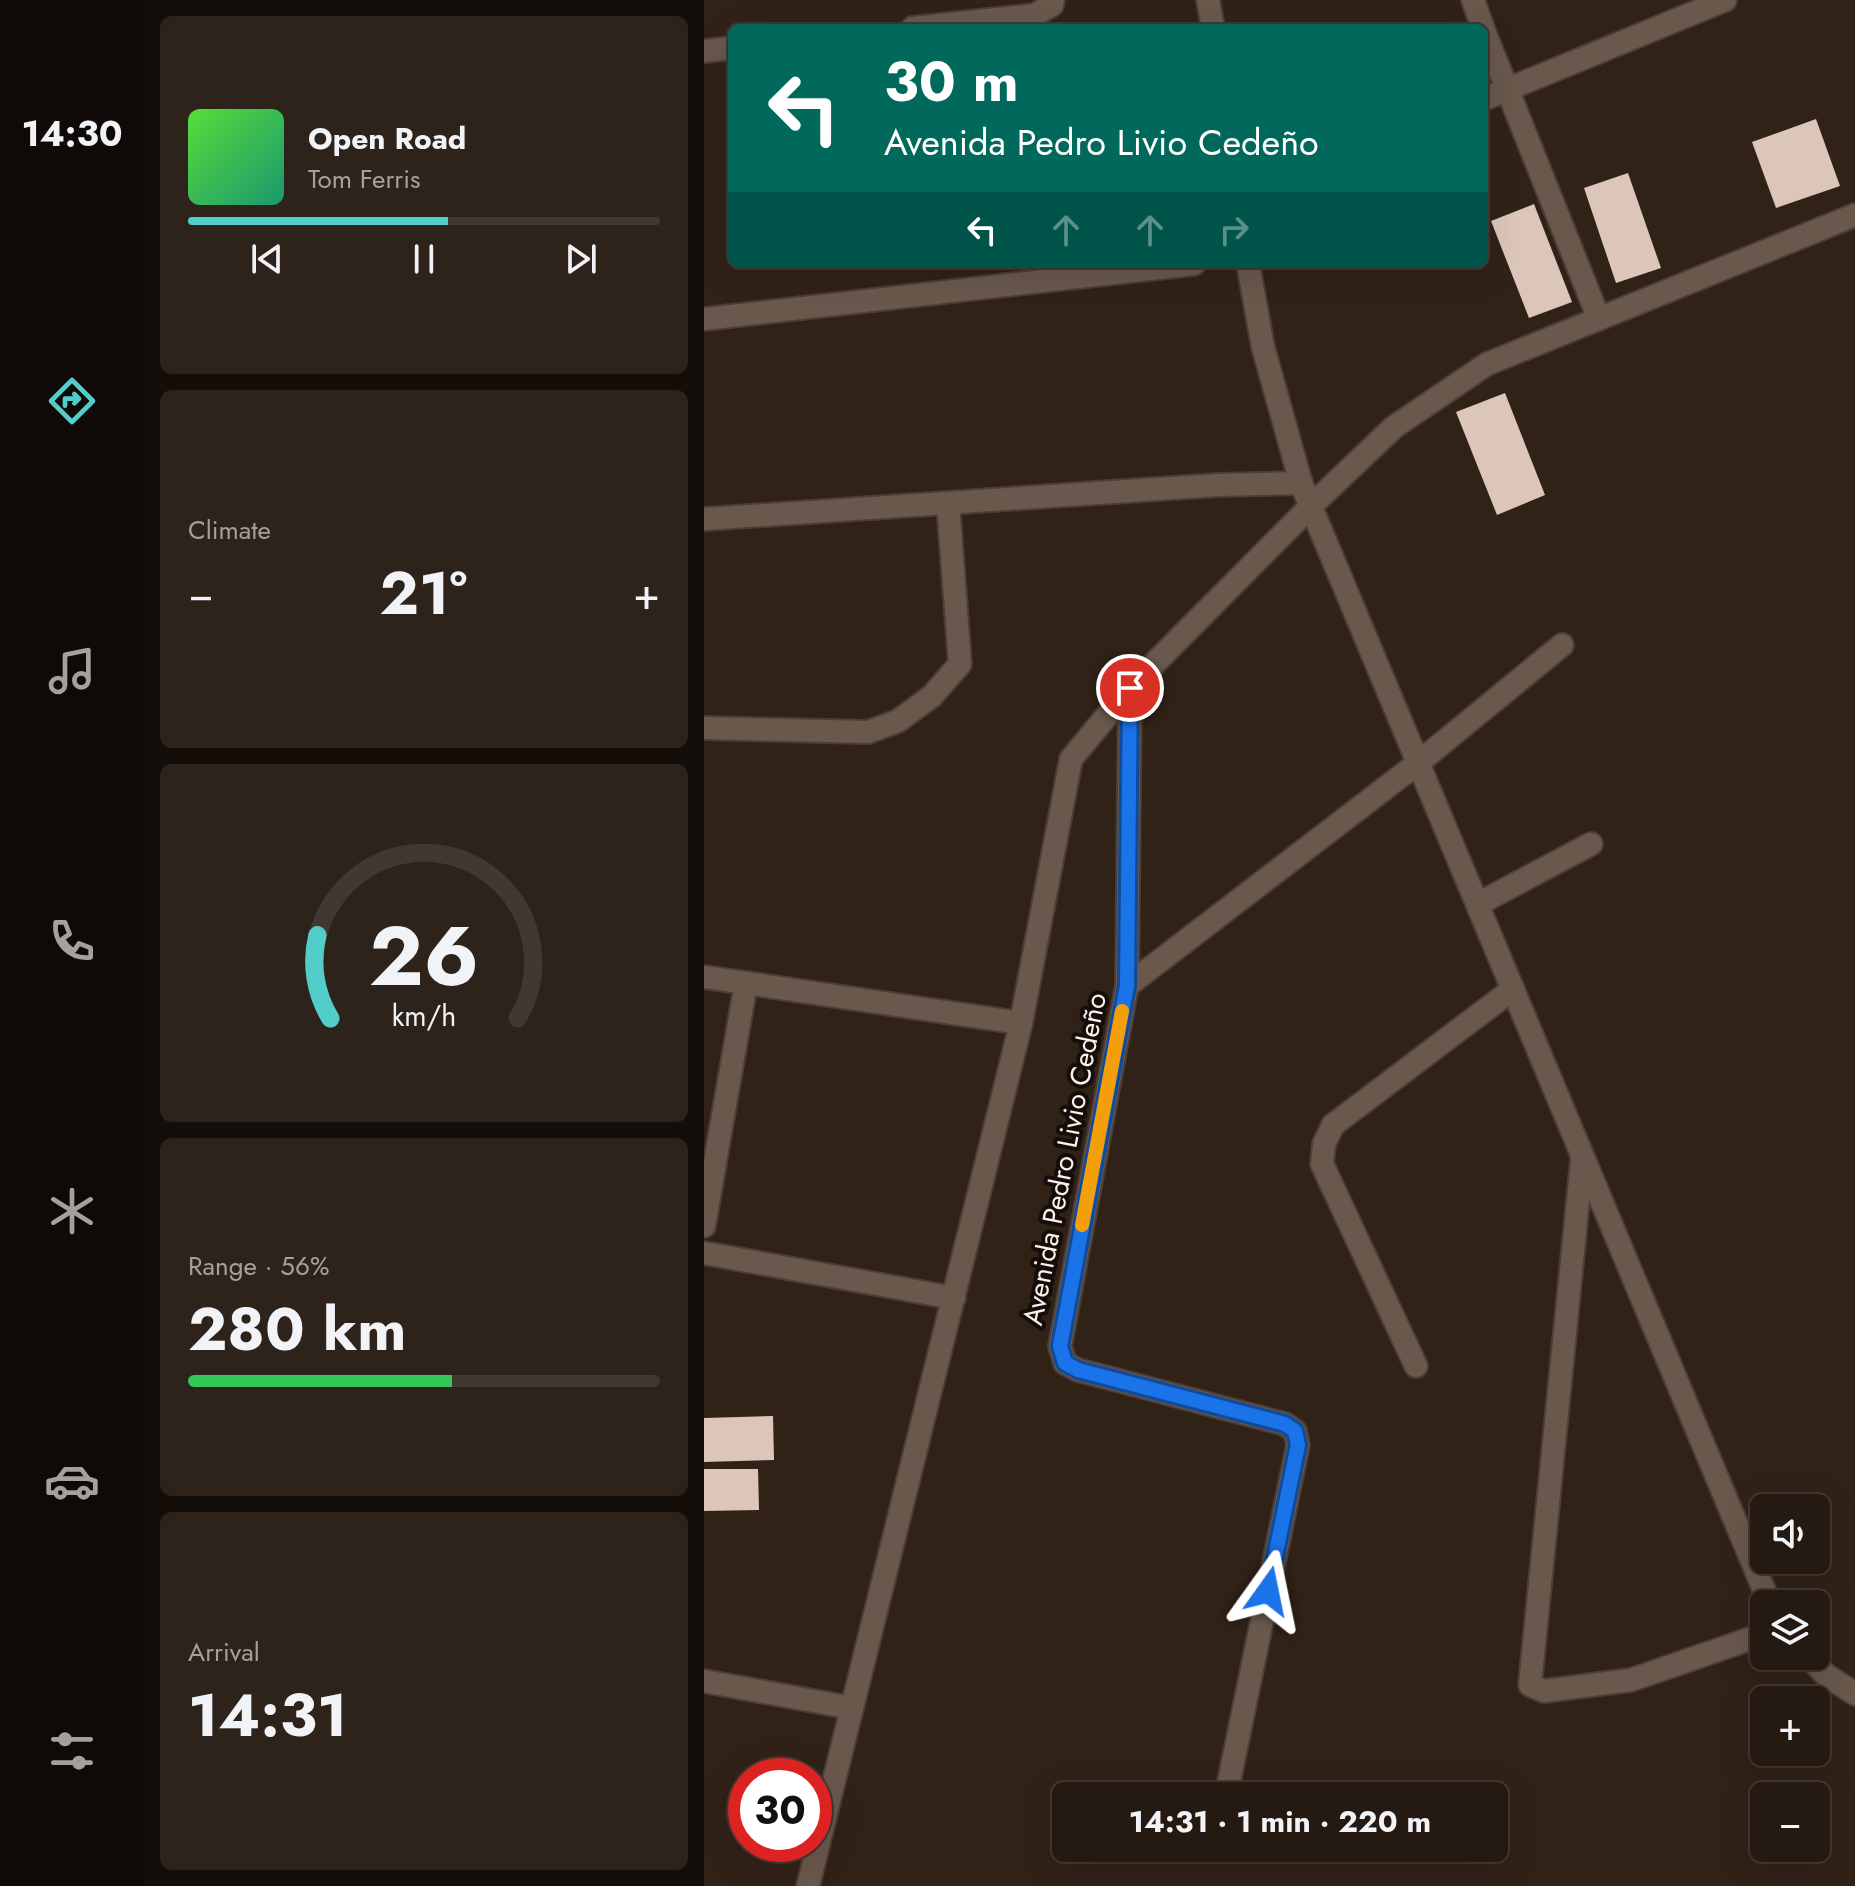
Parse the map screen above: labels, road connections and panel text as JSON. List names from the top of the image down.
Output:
{
  "streets": {
    "street": ["Avenida Pedro Livio Cedeño"]
  },
  "page": {
    "tabs": "14:30",
    "turn": ["30 m", "Avenida Pedro Livio Cedeño"],
    "song": ["Open Road", "Tom Ferris"],
    "tile": [
      "Climate",
      ["Range · 56%", "280 km"],
      ["Arrival", "14:31"]
    ],
    "heat": ["−", "21°", "+"],
    "map_buttons": ["+", "−"],
    "limit": "30",
    "trip": "14:31 · 1 min · 220 m",
    "gauge": ["26", "km/h"]
  }
}
